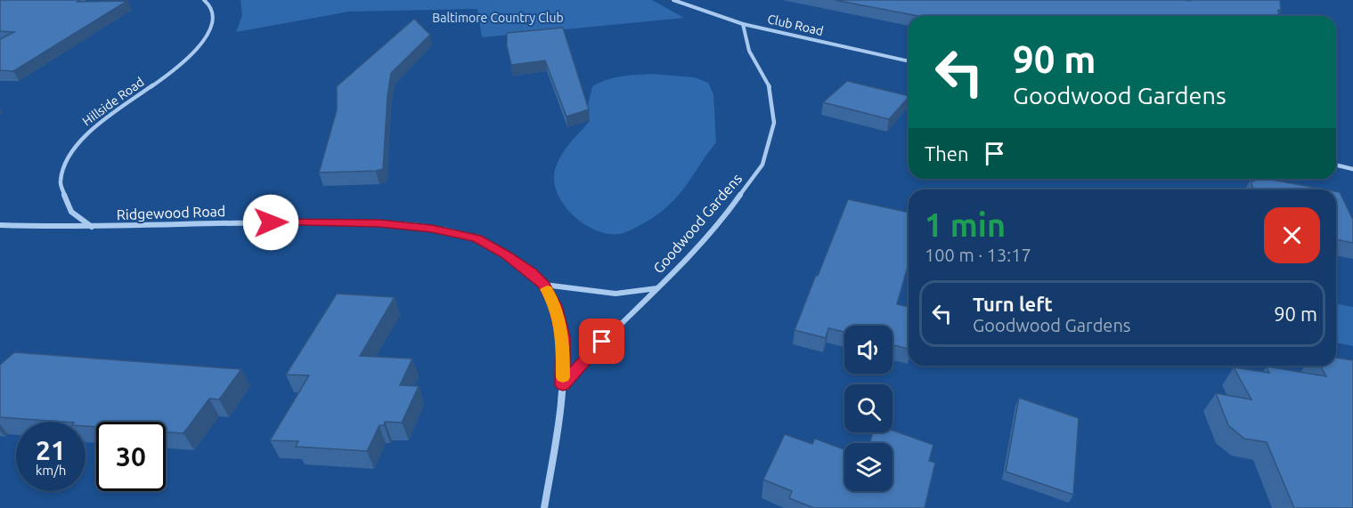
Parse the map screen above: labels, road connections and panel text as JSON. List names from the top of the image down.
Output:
{
  "streets": {
    "street": [
      "Club Road",
      "Hillside Road",
      "Ridgewood Road",
      "Goodwood Gardens"
    ]
  },
  "crossings": [
    ["Club Road", "Goodwood Gardens"],
    ["Hillside Road", "Ridgewood Road"],
    ["Ridgewood Road", "Goodwood Gardens"]
  ],
  "parks": ["Baltimore Country Club"],
  "page": {
    "turn": ["90 m", "Goodwood Gardens"],
    "then": "Then",
    "heading": ["1 min", "100 m · 13:17"],
    "list": [
      {
        "name": "Turn left",
        "note": "Goodwood Gardens",
        "value": "90 m"
      }
    ],
    "speed": "21 km/h",
    "limit": "30"
  }
}
